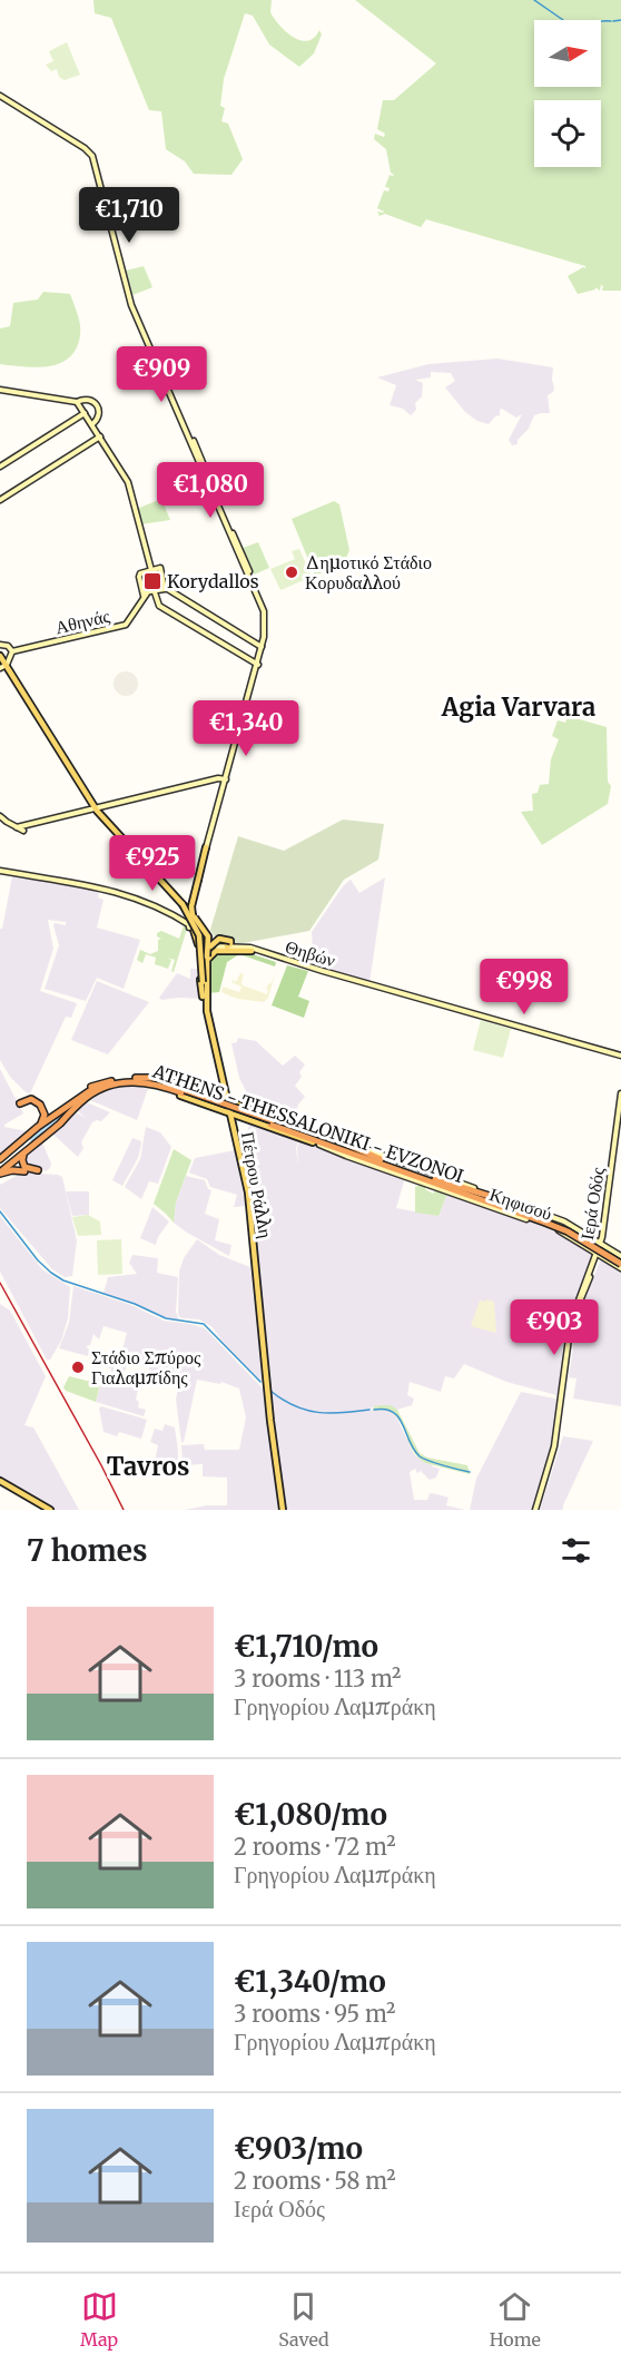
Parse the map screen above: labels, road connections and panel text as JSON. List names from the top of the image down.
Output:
{
  "streets": {
    "highway": ["ATHENS - THESSALONIKI - EVZONOI"],
    "main road": [
      "Αθηνάς",
      "Θηβών",
      "Πέτρου Ράλλη",
      "Κηφισού",
      "Ιερά Οδός"
    ]
  },
  "crossings": [
    ["ATHENS - THESSALONIKI - EVZONOI", "Κηφισού"],
    ["Πέτρου Ράλλη", "Κηφισού"],
    ["Κηφισού", "Ιερά Οδός"]
  ],
  "districts": ["Agia Varvara", "Tavros"],
  "places": {
    "other": ["Δημοτικό Στάδιο Κορυδαλλού", "Στάδιο Σπύρος Γιαλαμπίδης"],
    "transit": ["Korydallos"]
  },
  "north": "right",
  "page": {
    "price": [
      "€1,710",
      "€909",
      "€1,080",
      "€1,340",
      "€925",
      "€998",
      "€903"
    ],
    "heading": "7 homes",
    "list": [
      {
        "name": "€1,710/mo",
        "note": "3 rooms · 113 m² · Γρηγορίου Λαμπράκη"
      },
      {
        "name": "€1,080/mo",
        "note": "2 rooms · 72 m² · Γρηγορίου Λαμπράκη"
      },
      {
        "name": "€1,340/mo",
        "note": "3 rooms · 95 m² · Γρηγορίου Λαμπράκη"
      },
      {
        "name": "€903/mo",
        "note": "2 rooms · 58 m² · Ιερά Οδός"
      }
    ],
    "tabs": ["Map", "Saved", "Home"]
  }
}
